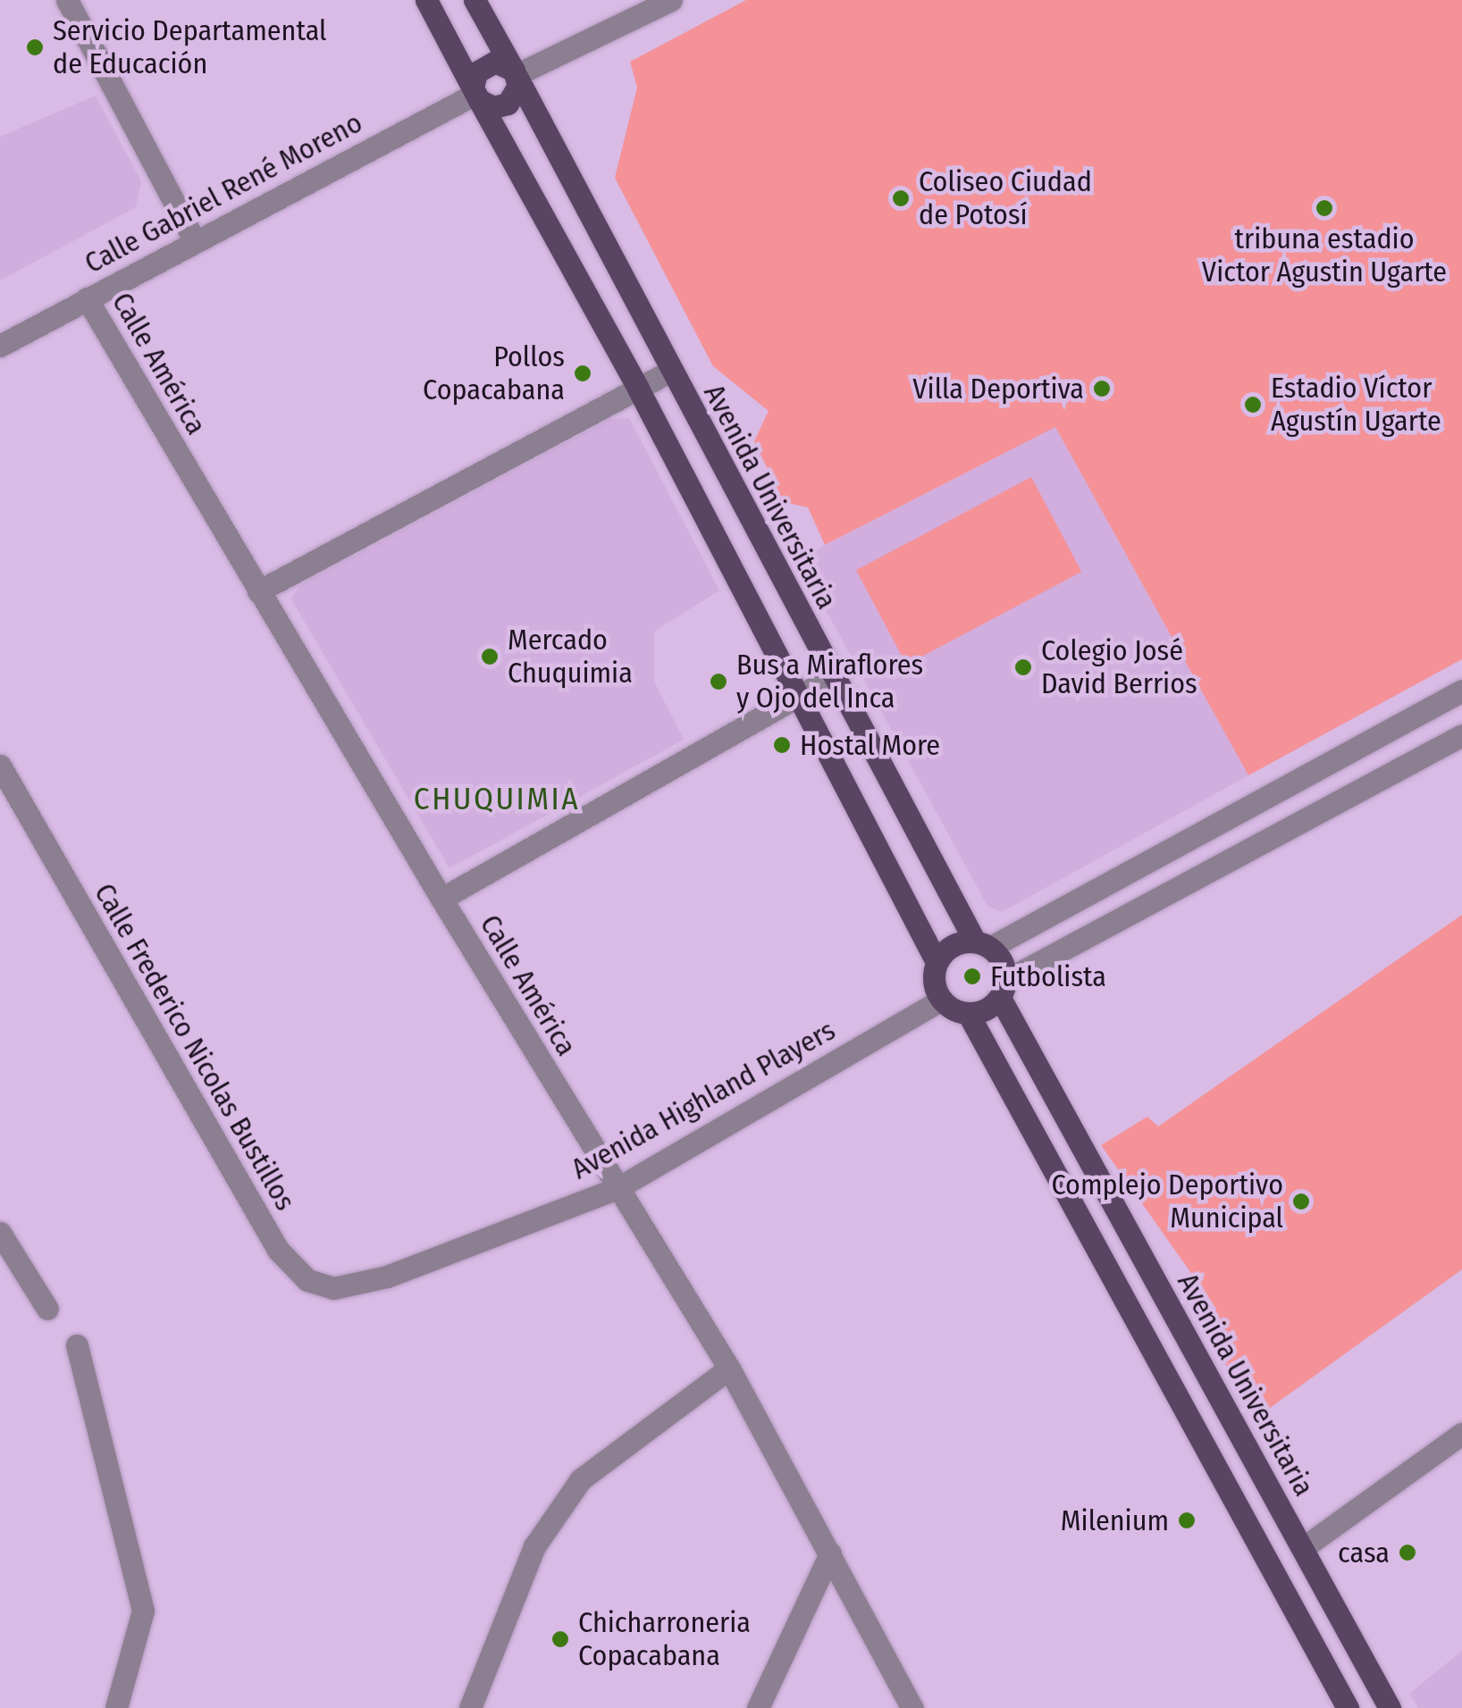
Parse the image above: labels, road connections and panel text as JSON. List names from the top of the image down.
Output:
{
  "streets": {
    "main road": ["Avenida Universitaria"],
    "street": [
      "Calle Gabriel René Moreno",
      "Calle América",
      "Calle Frederico Nicolas Bustillos",
      "Avenida Highland Players"
    ]
  },
  "crossings": [
    ["Calle Gabriel René Moreno", "Calle América"],
    ["Calle Gabriel René Moreno", "Avenida Universitaria"],
    ["Calle América", "Avenida Highland Players"],
    ["Avenida Universitaria", "Avenida Highland Players"],
    ["Calle Frederico Nicolas Bustillos", "Avenida Highland Players"]
  ],
  "districts": ["CHUQUIMIA"],
  "places": [
    "Servicio Departamental de Educación",
    "Coliseo Ciudad de Potosí",
    "tribuna estadio Victor Agustin Ugarte",
    "Pollos Copacabana",
    "Villa Deportiva",
    "Estadio Víctor Agustín Ugarte",
    "Mercado Chuquimia",
    "Colegio José David Berrios",
    "Bus a Miraflores y Ojo del Inca",
    "Hostal More",
    "Futbolista",
    "Complejo Deportivo Municipal",
    "Milenium",
    "casa",
    "Chicharroneria Copacabana"
  ]
}
